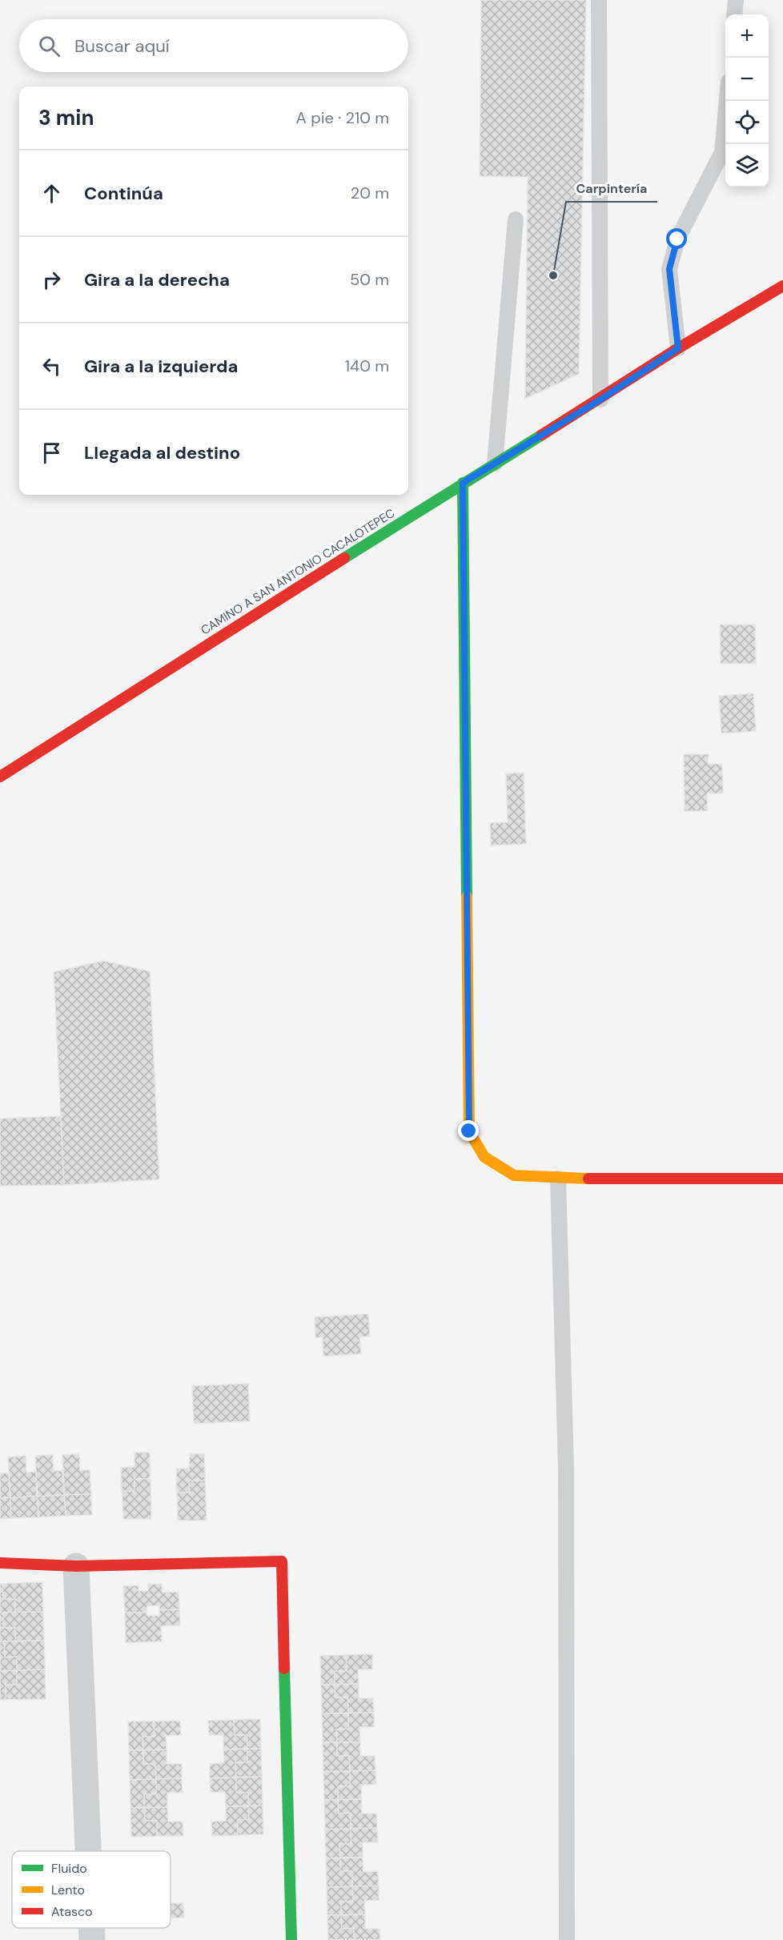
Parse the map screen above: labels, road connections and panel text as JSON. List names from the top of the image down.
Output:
{
  "streets": {
    "street": ["CAMINO A SAN ANTONIO CACALOTEPEC"]
  },
  "places": ["Carpintería"],
  "legend": ["Fluido", "Lento", "Atasco"],
  "page": {
    "map_buttons": ["+", "−"],
    "search": "Buscar aquí",
    "heading": ["3 min", "A pie · 210 m"],
    "list": [
      ["Continúa", "20 m"],
      ["Gira a la derecha", "50 m"],
      ["Gira a la izquierda", "140 m"],
      "Llegada al destino"
    ]
  }
}
